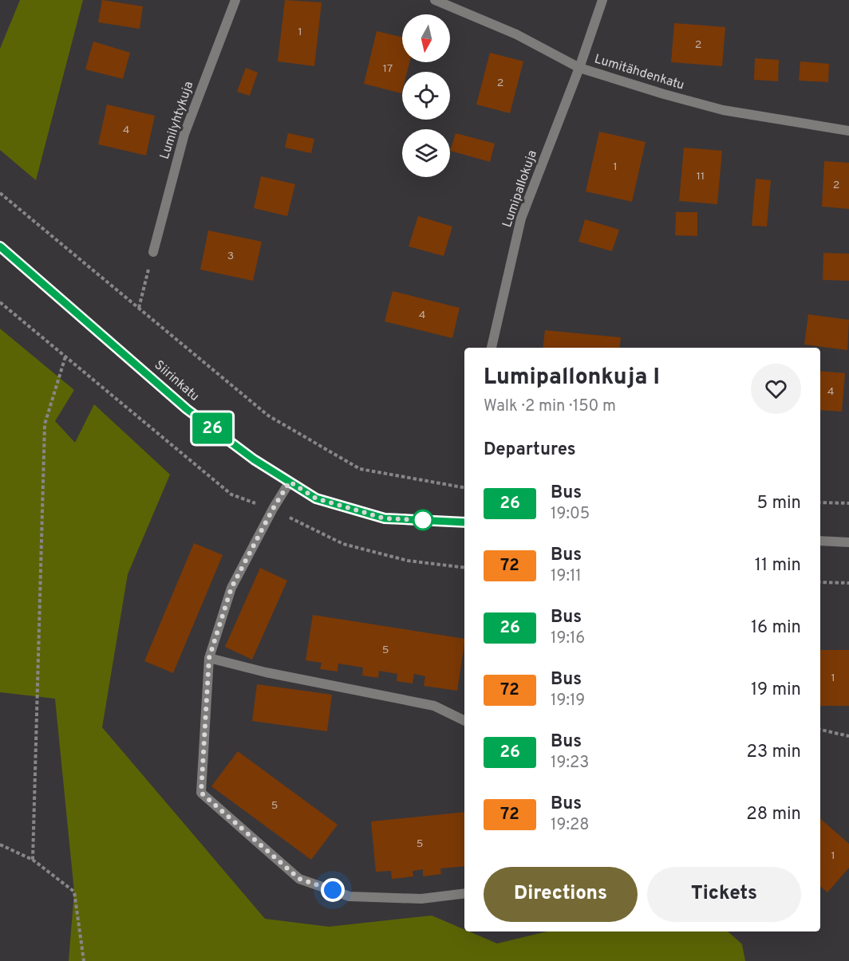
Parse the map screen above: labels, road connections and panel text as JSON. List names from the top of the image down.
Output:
{
  "streets": {
    "street": [
      "Lumitähdenkatu",
      "Lumilyhtykuja",
      "Lumipallokuja",
      "Siirinkatu"
    ]
  },
  "crossings": [
    ["Lumitähdenkatu", "Lumipallokuja"]
  ],
  "lines": ["bus line 26"],
  "house_numbers": [
    "1",
    "2",
    "17",
    "2",
    "4",
    "1",
    "11",
    "2",
    "3",
    "4",
    "4",
    "5",
    "1",
    "5",
    "5",
    "1"
  ],
  "north": "bottom",
  "page": {
    "on_map": "26",
    "heading": [
      ["Lumipallonkuja I", "Walk · 2 min · 150 m"],
      "Departures"
    ],
    "list": [
      {
        "mark": "26",
        "name": "Bus",
        "note": "19:05",
        "value": "5 min"
      },
      {
        "mark": "72",
        "name": "Bus",
        "note": "19:11",
        "value": "11 min"
      },
      {
        "mark": "26",
        "name": "Bus",
        "note": "19:16",
        "value": "16 min"
      },
      {
        "mark": "72",
        "name": "Bus",
        "note": "19:19",
        "value": "19 min"
      },
      {
        "mark": "26",
        "name": "Bus",
        "note": "19:23",
        "value": "23 min"
      },
      {
        "mark": "72",
        "name": "Bus",
        "note": "19:28",
        "value": "28 min"
      }
    ],
    "buttons": ["Directions", "Tickets"]
  }
}
